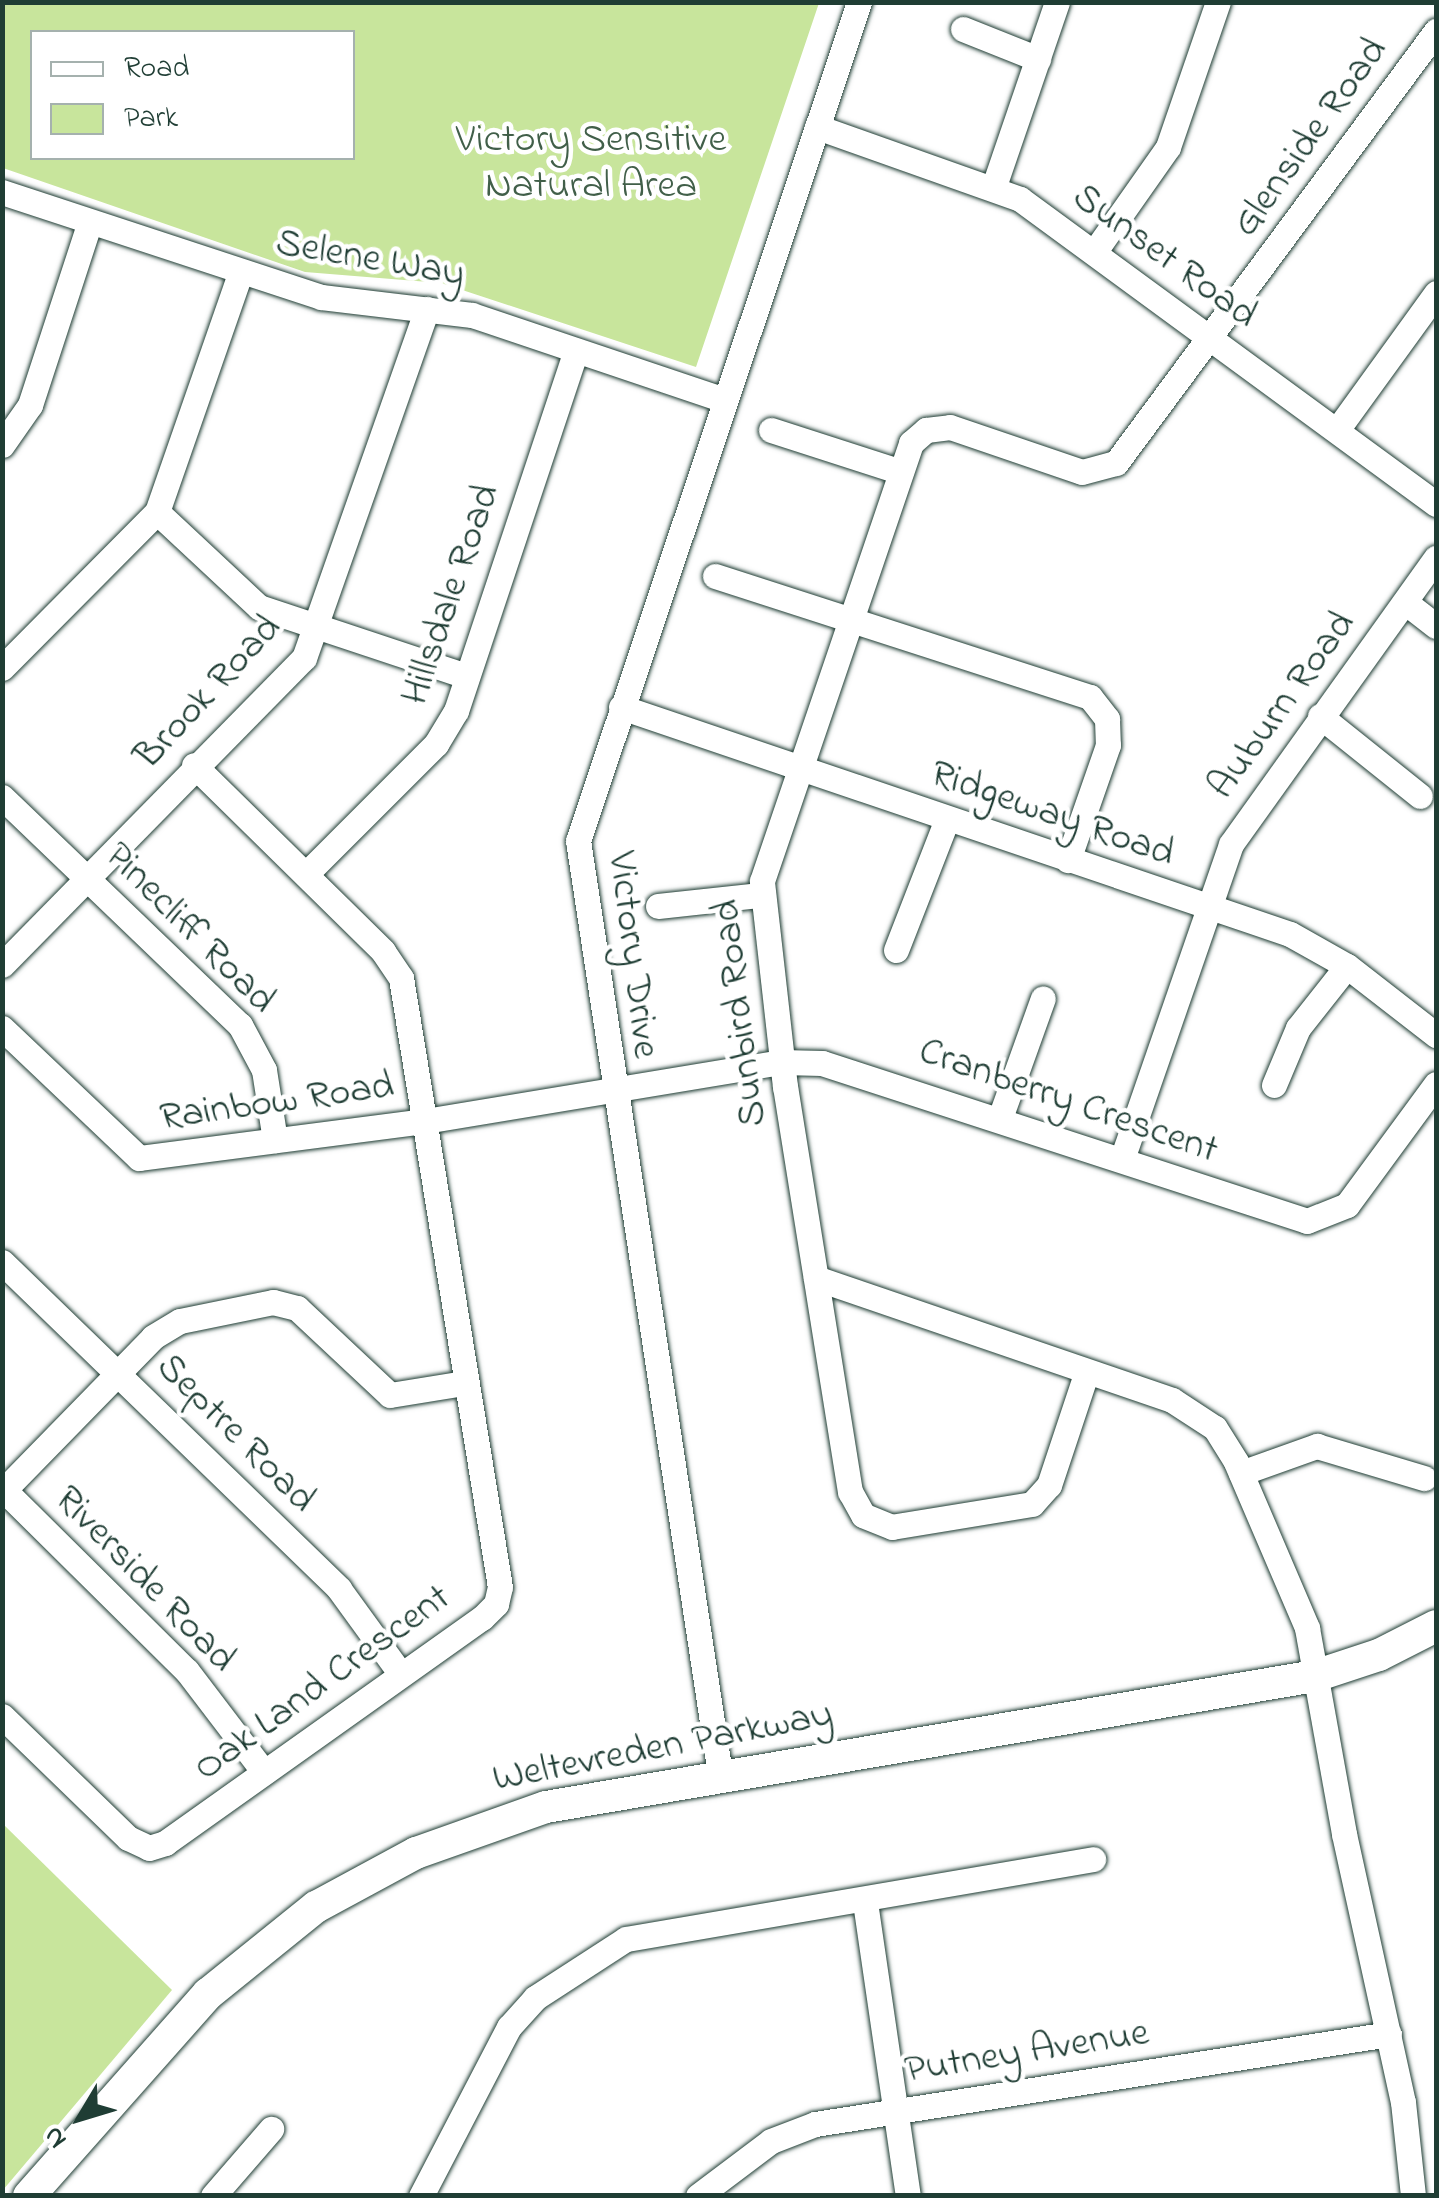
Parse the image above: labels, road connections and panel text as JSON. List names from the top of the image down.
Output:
{
  "streets": {
    "street": [
      "Glenside Road",
      "Sunset Road",
      "Selene Way",
      "Hillsdale Road",
      "Brook Road",
      "Auburn Road",
      "Ridgeway Road",
      "Pinecliff Road",
      "Victory Drive",
      "Sunbird Road",
      "Cranberry Crescent",
      "Rainbow Road",
      "Septre Road",
      "Riverside Road",
      "Oak Land Crescent",
      "Weltevreden Parkway",
      "Putney Avenue"
    ]
  },
  "crossings": [
    ["Glenside Road", "Sunset Road"],
    ["Glenside Road", "Sunbird Road"],
    ["Sunset Road", "Victory Drive"],
    ["Sunset Road", "Sunbird Road"],
    ["Selene Way", "Hillsdale Road"],
    ["Selene Way", "Brook Road"],
    ["Selene Way", "Victory Drive"],
    ["Hillsdale Road", "Oak Land Crescent"],
    ["Brook Road", "Pinecliff Road"],
    ["Brook Road", "Oak Land Crescent"],
    ["Auburn Road", "Ridgeway Road"],
    ["Auburn Road", "Cranberry Crescent"],
    ["Ridgeway Road", "Victory Drive"],
    ["Ridgeway Road", "Sunbird Road"],
    ["Pinecliff Road", "Rainbow Road"],
    ["Victory Drive", "Cranberry Crescent"],
    ["Victory Drive", "Rainbow Road"],
    ["Victory Drive", "Weltevreden Parkway"],
    ["Sunbird Road", "Cranberry Crescent"],
    ["Cranberry Crescent", "Rainbow Road"],
    ["Rainbow Road", "Oak Land Crescent"],
    ["Septre Road", "Oak Land Crescent"],
    ["Riverside Road", "Oak Land Crescent"]
  ],
  "parks": ["Victory Sensitive Natural Area"],
  "legend": ["Road", "Park"],
  "north": "bottom left"
}
